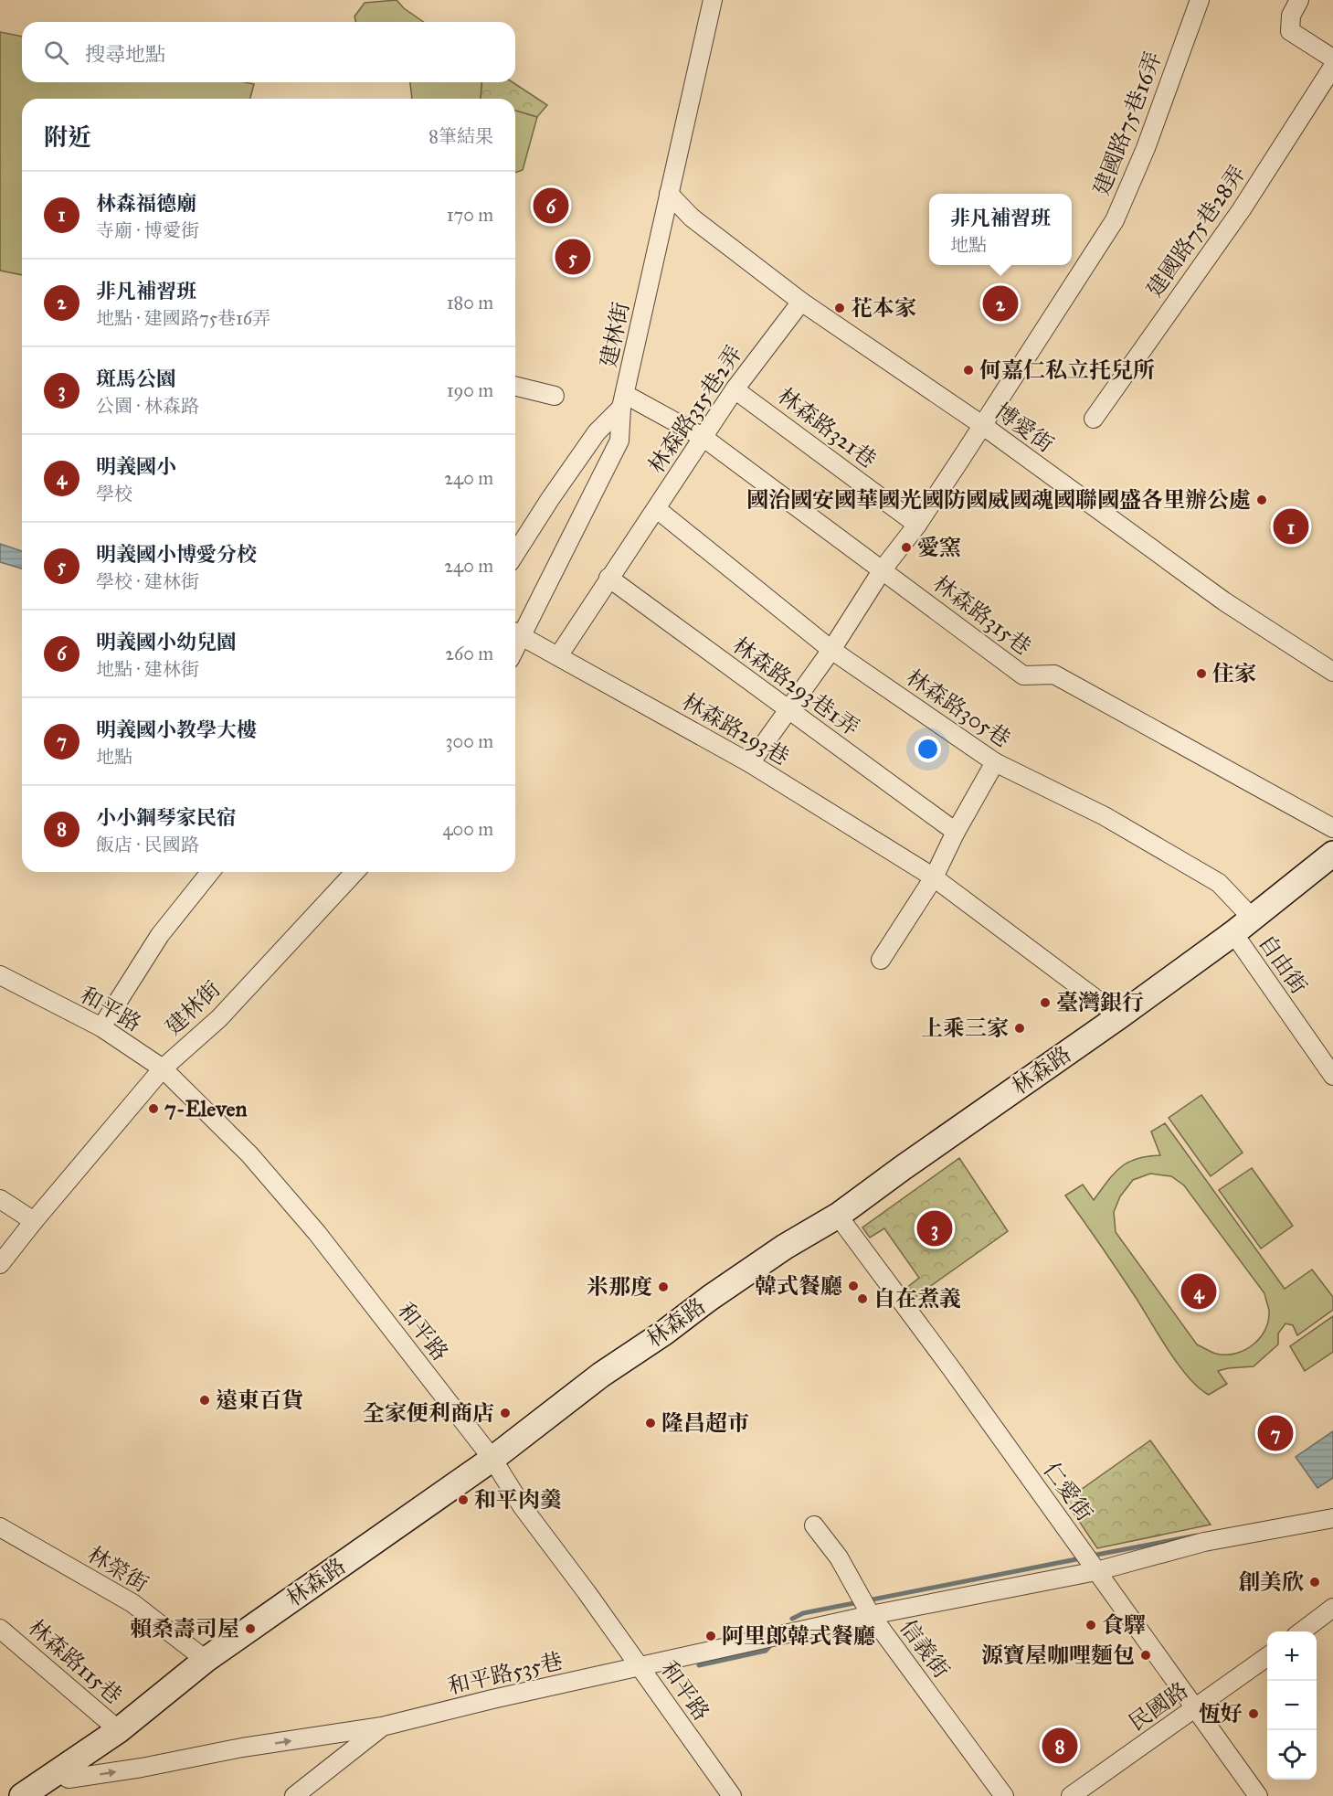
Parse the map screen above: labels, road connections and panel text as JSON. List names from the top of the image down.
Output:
{
  "streets": {
    "street": [
      "建國路75巷16弄",
      "建國路75巷28弄",
      "建林街",
      "林森路315巷2弄",
      "林森路321巷",
      "博愛街",
      "林森路315巷",
      "林森路293巷1弄",
      "林森路305巷",
      "林森路293巷",
      "自由街",
      "和平路",
      "林森路",
      "仁愛街",
      "林榮街",
      "信義街",
      "林森路115巷",
      "和平路535巷",
      "民國路"
    ]
  },
  "crossings": [
    ["建國路75巷16弄", "博愛街"],
    ["建林街", "博愛街"],
    ["建林街", "林森路315巷"],
    ["建林街", "林森路293巷"],
    ["建林街", "和平路"],
    ["林森路315巷2弄", "林森路321巷"],
    ["林森路315巷2弄", "博愛街"],
    ["林森路315巷2弄", "林森路315巷"],
    ["林森路315巷2弄", "林森路293巷1弄"],
    ["林森路315巷2弄", "林森路305巷"],
    ["林森路315巷2弄", "林森路293巷"],
    ["林森路305巷", "林森路"],
    ["林森路293巷", "林森路"],
    ["自由街", "林森路"],
    ["和平路", "林森路"],
    ["和平路", "和平路535巷"],
    ["林森路", "仁愛街"],
    ["林森路", "林榮街"],
    ["林森路", "林森路115巷"],
    ["林森路", "和平路535巷"],
    ["仁愛街", "和平路535巷"],
    ["仁愛街", "民國路"],
    ["信義街", "和平路535巷"]
  ],
  "places": [
    "花本家",
    "何嘉仁私立托兒所",
    "國治國安國華國光國防國威國魂國聯國盛各里辦公處",
    "愛窯",
    "住家",
    "臺灣銀行",
    "上乘三家",
    "7-Eleven",
    "韓式餐廳",
    "米那度",
    "自在煮義",
    "遠東百貨",
    "全家便利商店",
    "隆昌超市",
    "和平肉羹",
    "創美欣",
    "食驛",
    "賴桑壽司屋",
    "阿里郎韓式餐廳",
    "源寶屋咖哩麵包",
    "恆好"
  ],
  "page": {
    "search": "搜尋地點",
    "heading": ["附近", "8筆結果"],
    "list": [
      {
        "mark": "1",
        "name": "林森福德廟",
        "note": "寺廟 · 博愛街",
        "value": "170 m"
      },
      {
        "mark": "2",
        "name": "非凡補習班",
        "note": "地點 · 建國路75巷16弄",
        "value": "180 m"
      },
      {
        "mark": "3",
        "name": "斑馬公園",
        "note": "公園 · 林森路",
        "value": "190 m"
      },
      {
        "mark": "4",
        "name": "明義國小",
        "note": "學校",
        "value": "240 m"
      },
      {
        "mark": "5",
        "name": "明義國小博愛分校",
        "note": "學校 · 建林街",
        "value": "240 m"
      },
      {
        "mark": "6",
        "name": "明義國小幼兒園",
        "note": "地點 · 建林街",
        "value": "260 m"
      },
      {
        "mark": "7",
        "name": "明義國小教學大樓",
        "note": "地點",
        "value": "300 m"
      },
      {
        "mark": "8",
        "name": "小小鋼琴家民宿",
        "note": "飯店 · 民國路",
        "value": "400 m"
      }
    ],
    "pins": [
      "6",
      "5",
      "2",
      "1",
      "3",
      "4",
      "7",
      "8"
    ],
    "popup": ["非凡補習班", "地點"],
    "map_buttons": ["+", "−"]
  }
}
